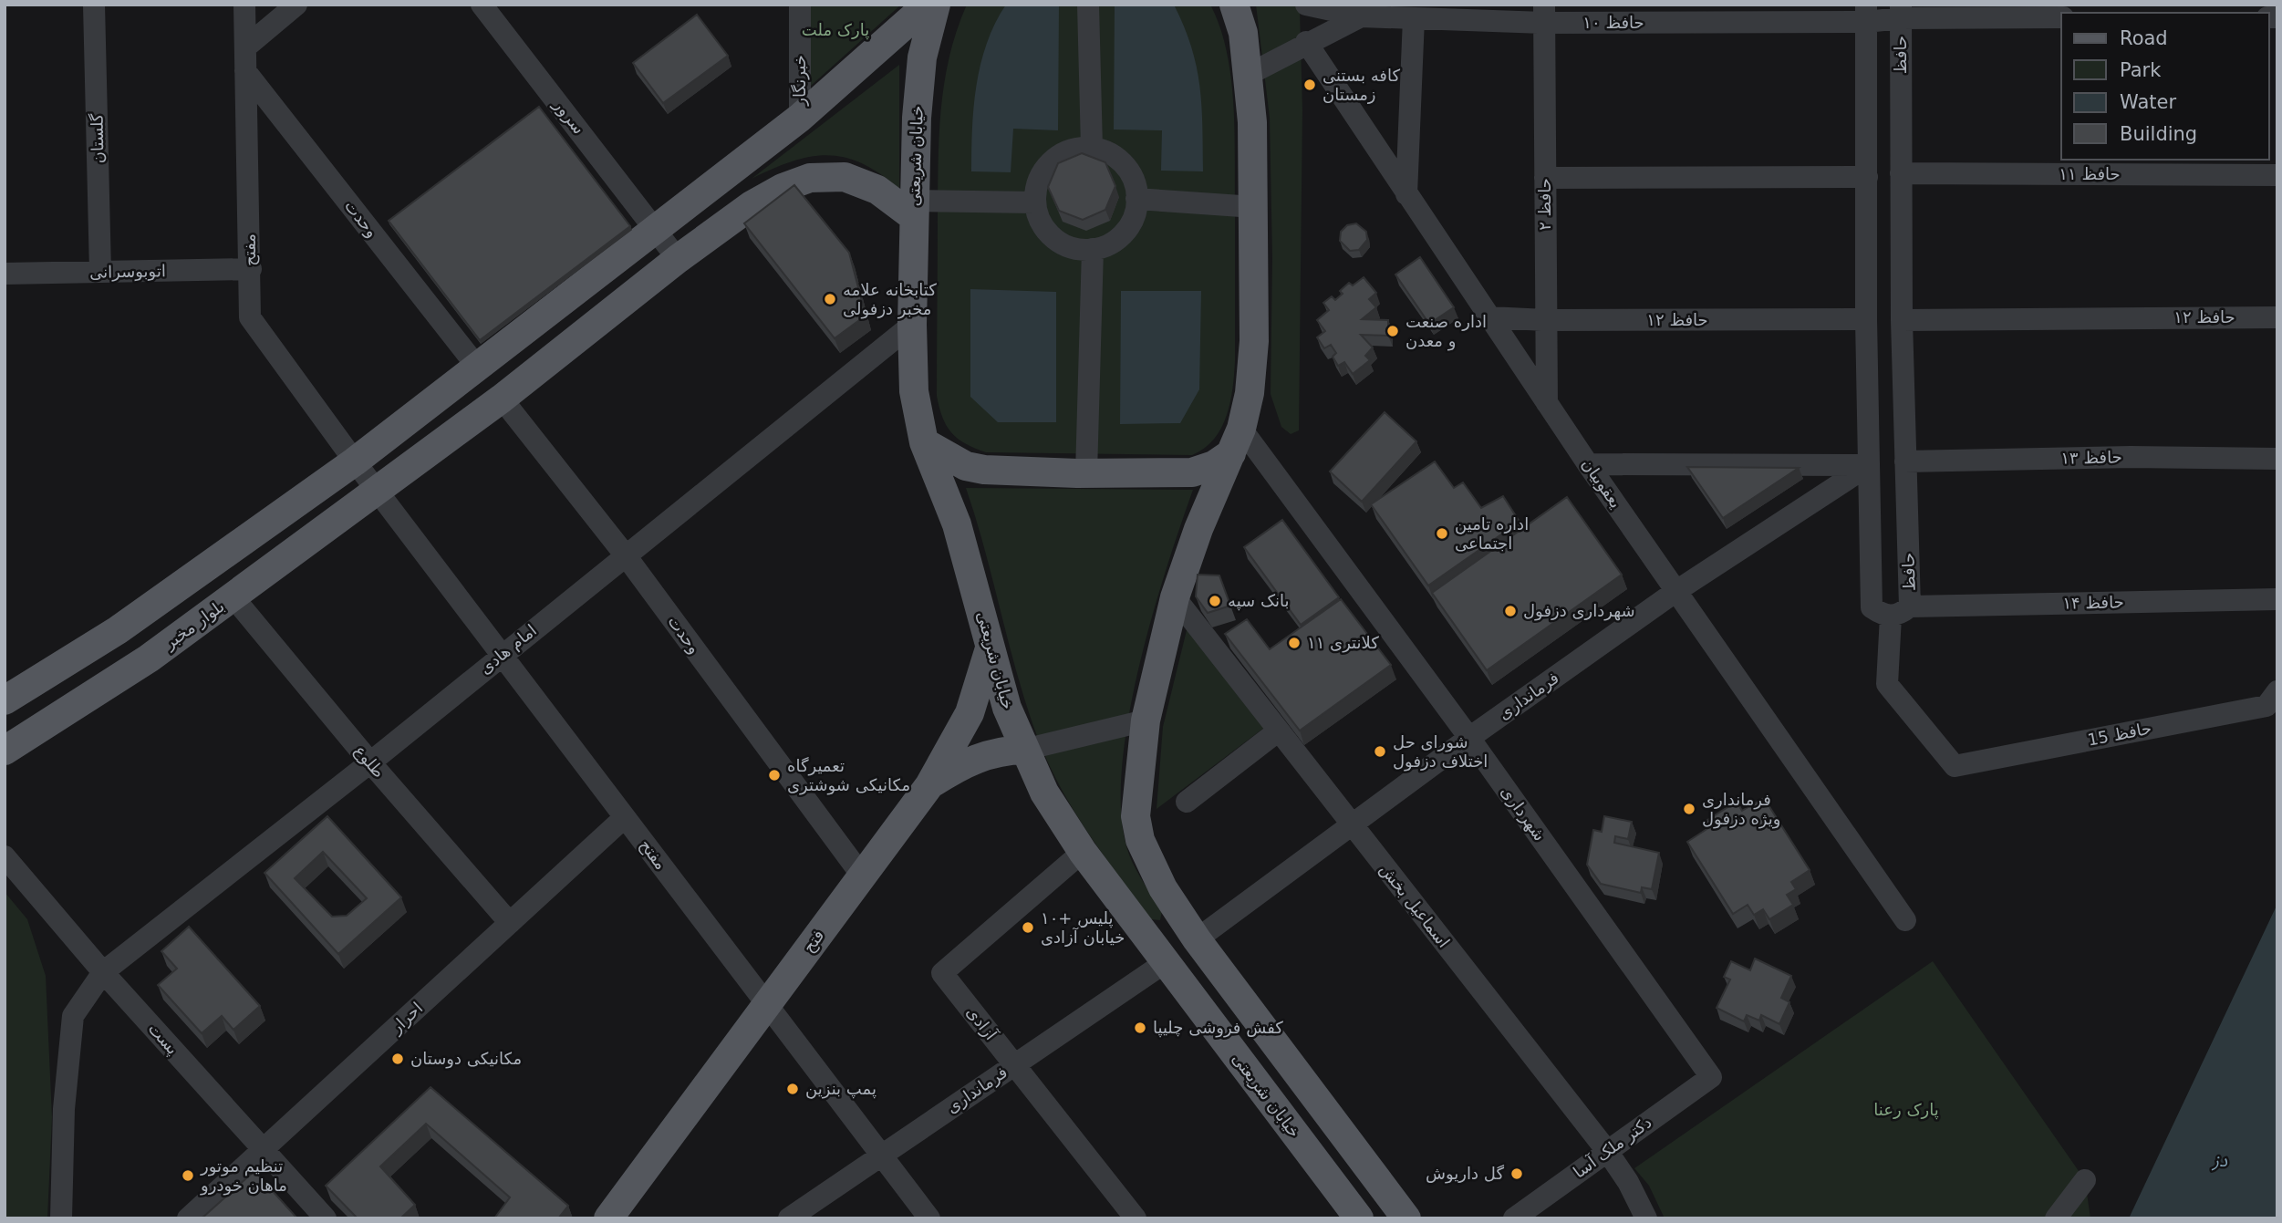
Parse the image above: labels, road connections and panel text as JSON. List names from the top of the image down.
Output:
{
  "streets": {
    "main road": ["خیابان شریعتی", "بلوار مخبر", "فتح"],
    "street": [
      "حافظ ۱۰",
      "حافظ",
      "خبرنگار",
      "سرور",
      "گلستان",
      "حافظ ۱۱",
      "حافظ ۲",
      "وحدت",
      "مفتح",
      "اتوبوسرانی",
      "حافظ ۱۲",
      "حافظ ۱۳",
      "یعقوبیان",
      "حافظ ۱۴",
      "امام هادی",
      "فرمانداری",
      "حافظ 15",
      "طلوع",
      "شهرداری",
      "اسماعیل بخش",
      "احرار",
      "آزادی",
      "پست",
      "دکتر ملک آسا"
    ]
  },
  "crossings": [
    ["حافظ ۱۰", "حافظ"],
    ["حافظ ۱۰", "حافظ ۲"],
    ["حافظ", "حافظ ۱۱"],
    ["حافظ", "حافظ ۱۲"],
    ["حافظ", "حافظ ۱۳"],
    ["حافظ", "حافظ ۱۴"],
    ["حافظ", "حافظ 15"],
    ["سرور", "بلوار مخبر"],
    ["گلستان", "اتوبوسرانی"],
    ["خیابان شریعتی", "بلوار مخبر"],
    ["خیابان شریعتی", "امام هادی"],
    ["خیابان شریعتی", "فرمانداری"],
    ["خیابان شریعتی", "فتح"],
    ["خیابان شریعتی", "آزادی"],
    ["حافظ ۲", "حافظ ۱۲"],
    ["حافظ ۲", "یعقوبیان"],
    ["وحدت", "مفتح"],
    ["وحدت", "بلوار مخبر"],
    ["وحدت", "امام هادی"],
    ["وحدت", "فتح"],
    ["مفتح", "اتوبوسرانی"],
    ["مفتح", "بلوار مخبر"],
    ["مفتح", "امام هادی"],
    ["مفتح", "فرمانداری"],
    ["مفتح", "فتح"],
    ["مفتح", "احرار"],
    ["حافظ ۱۲", "یعقوبیان"],
    ["یعقوبیان", "فرمانداری"],
    ["بلوار مخبر", "طلوع"],
    ["امام هادی", "طلوع"],
    ["امام هادی", "پست"],
    ["فرمانداری", "شهرداری"],
    ["فرمانداری", "اسماعیل بخش"],
    ["فرمانداری", "آزادی"],
    ["طلوع", "احرار"],
    ["شهرداری", "دکتر ملک آسا"],
    ["اسماعیل بخش", "دکتر ملک آسا"],
    ["احرار", "پست"]
  ],
  "water": ["دز"],
  "parks": ["پارک ملت", "پارک رعنا"],
  "places": [
    "کافه بستنی زمستان",
    "کتابخانه علامه مخبر دزفولی",
    "اداره صنعت و معدن",
    "اداره تامین اجتماعی",
    "بانک سپه",
    "شهرداری دزفول",
    "کلانتری ۱۱",
    "شورای حل اختلاف دزفول",
    "تعمیرگاه مکانیکی شوشتری",
    "فرمانداری ویژه دزفول",
    "پلیس +۱۰ خیابان آزادی",
    "کفش فروشی چلیپا",
    "مکانیکی دوستان",
    "پمپ بنزین",
    "گل داریوش",
    "تنظیم موتور ماهان خودرو"
  ],
  "legend": [
    "Road",
    "Park",
    "Water",
    "Building"
  ]
}
